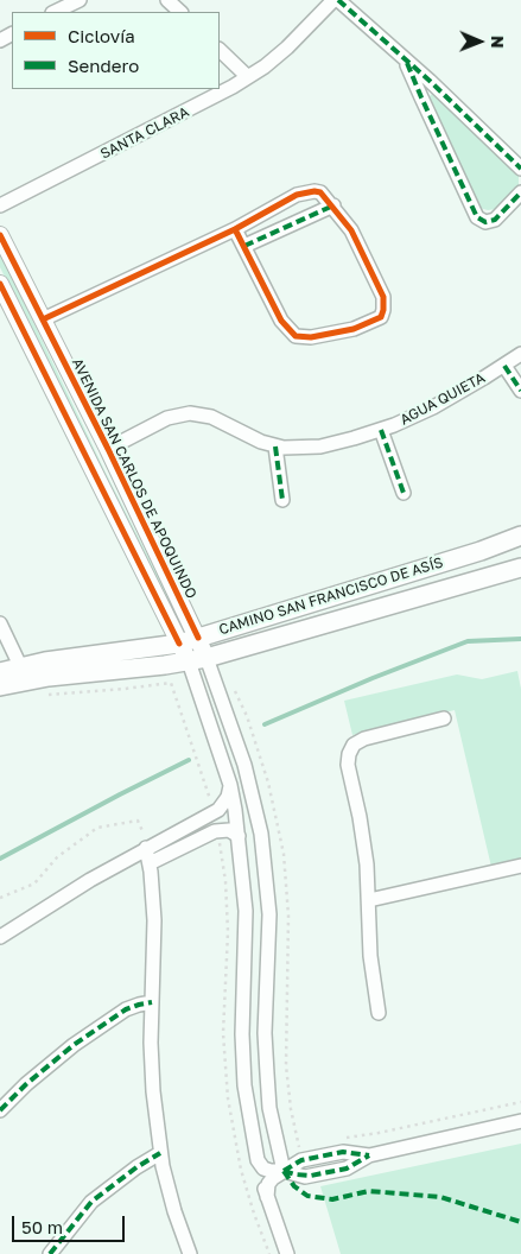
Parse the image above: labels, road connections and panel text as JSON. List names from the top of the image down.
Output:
{
  "streets": {
    "main road": ["CAMINO SAN FRANCISCO DE ASÍS"],
    "street": ["SANTA CLARA", "AGUA QUIETA", "AVENIDA SAN CARLOS DE APOQUINDO"]
  },
  "crossings": [
    ["AGUA QUIETA", "AVENIDA SAN CARLOS DE APOQUINDO"],
    ["AVENIDA SAN CARLOS DE APOQUINDO", "CAMINO SAN FRANCISCO DE ASÍS"]
  ],
  "legend": ["Ciclovía", "Sendero"],
  "scale_bar": "50 m",
  "north": "right"
}
